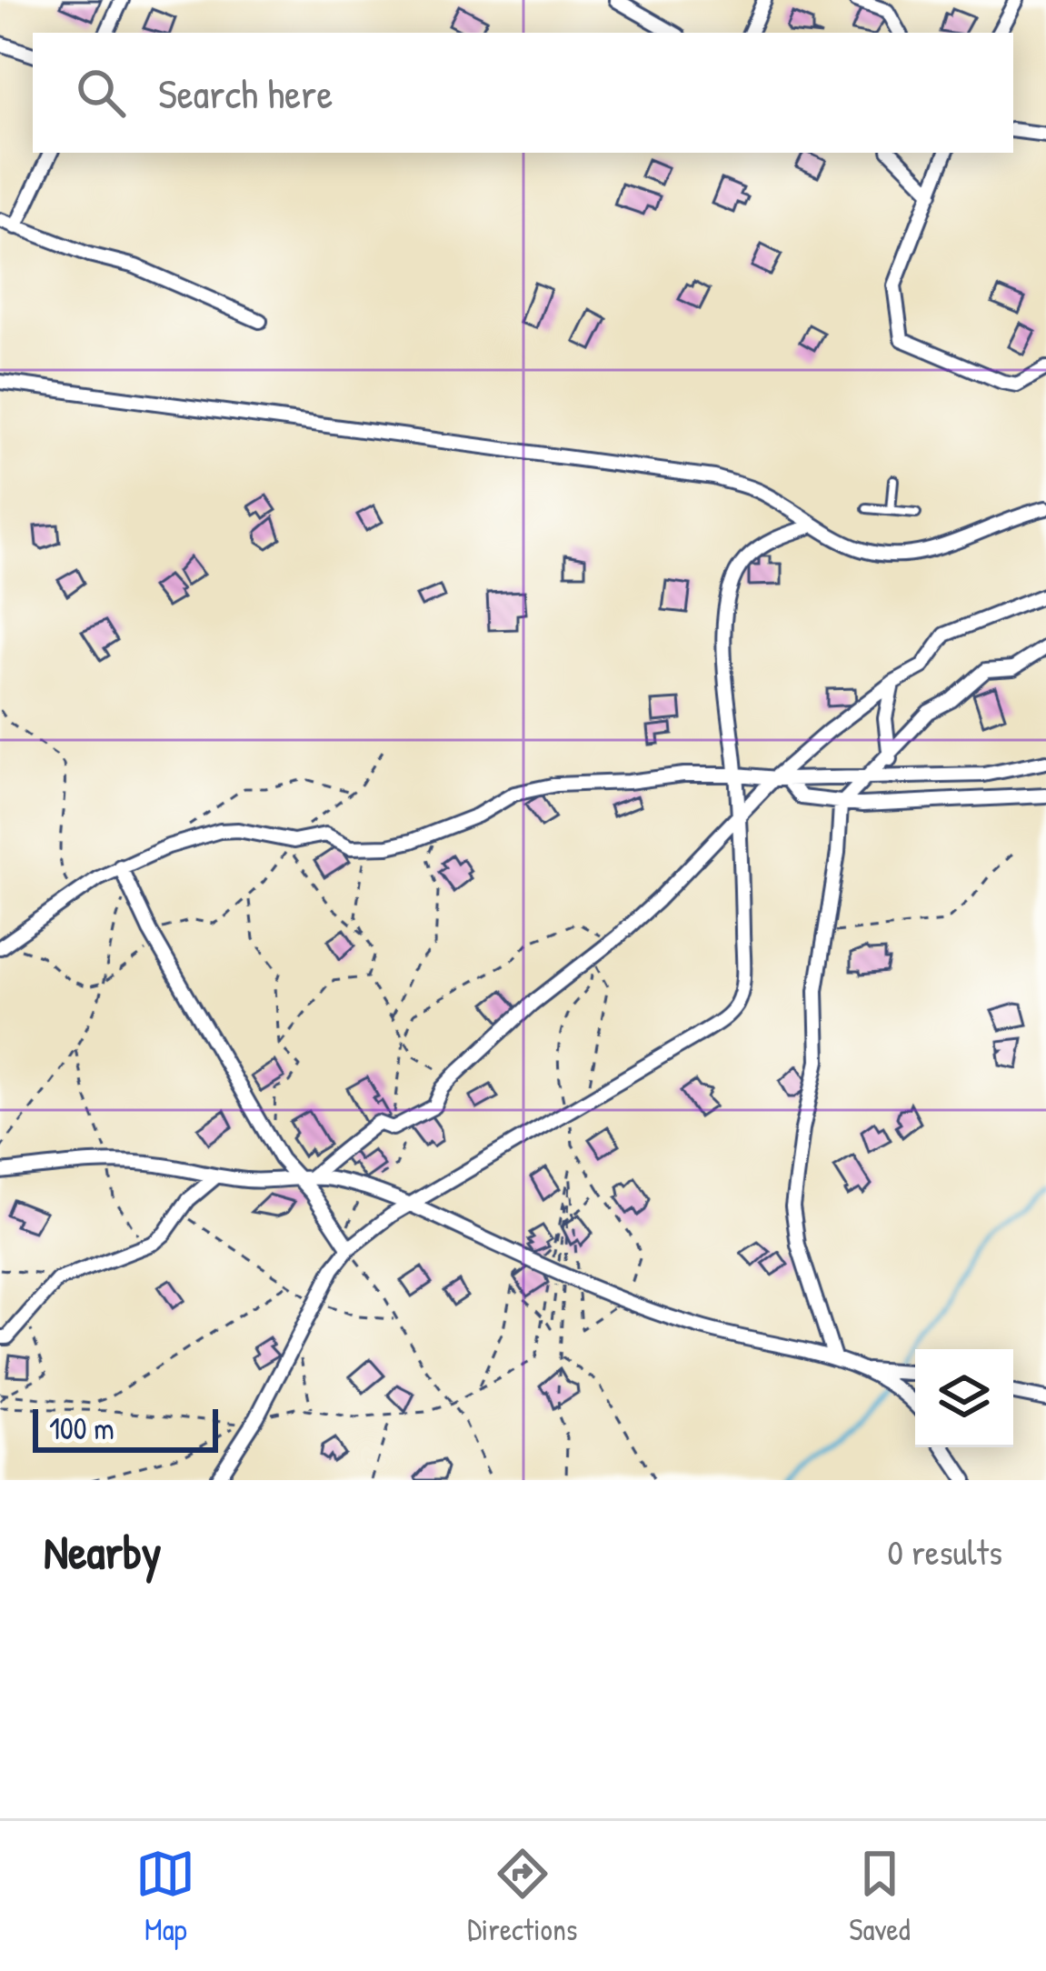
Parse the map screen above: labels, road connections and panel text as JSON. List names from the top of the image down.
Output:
{
  "scale_bar": "100 m",
  "page": {
    "search": "Search here",
    "scale": "100 m",
    "heading": ["Nearby", "0 results"],
    "nav": ["Map", "Directions", "Saved"]
  }
}
